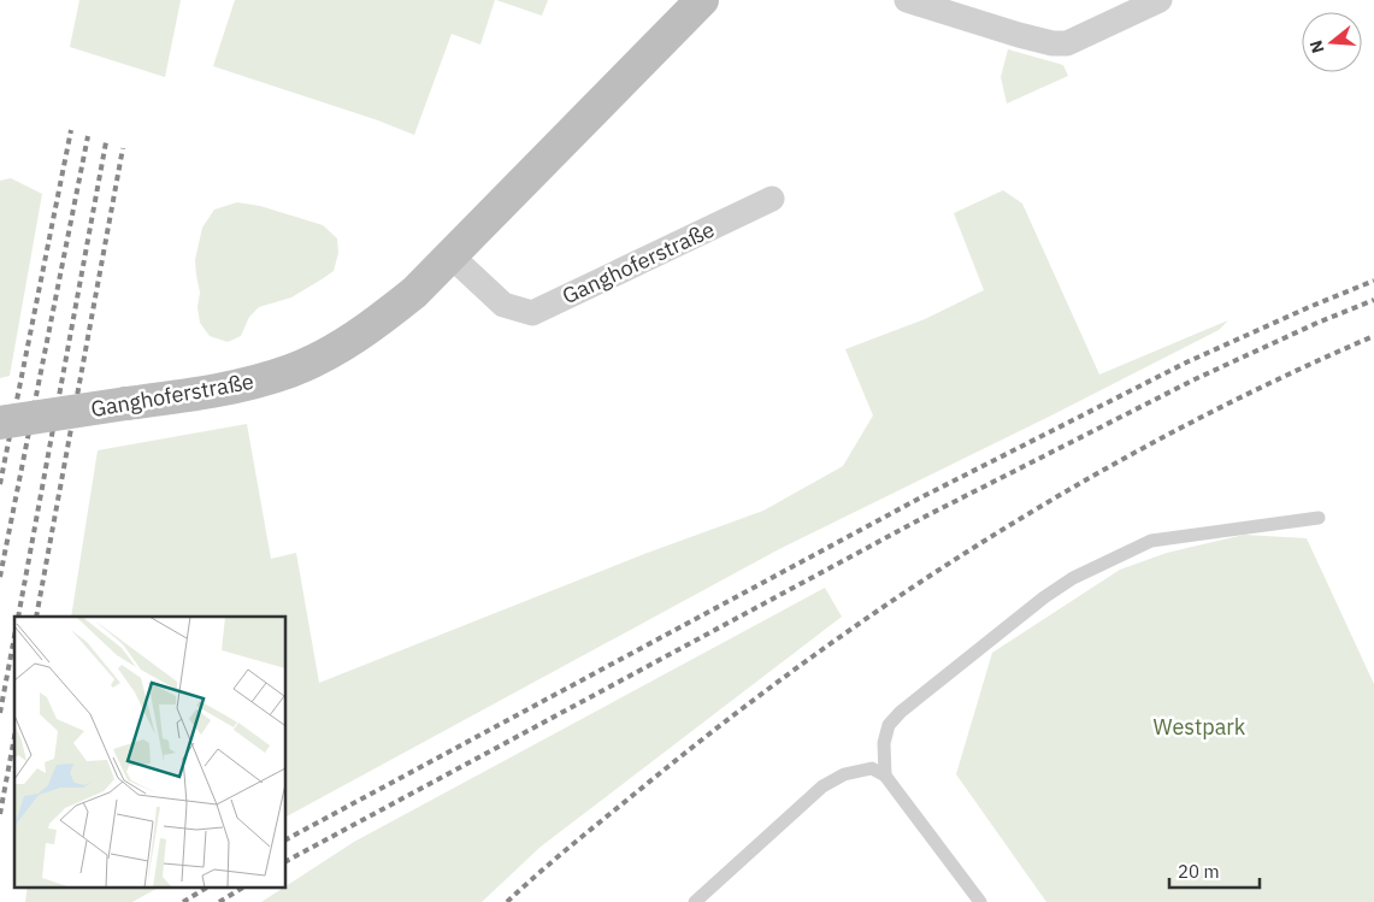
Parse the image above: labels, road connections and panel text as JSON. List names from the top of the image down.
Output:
{
  "streets": {
    "street": ["Ganghoferstraße"]
  },
  "parks": ["Westpark"],
  "scale_bar": "20 m",
  "north": "left"
}
